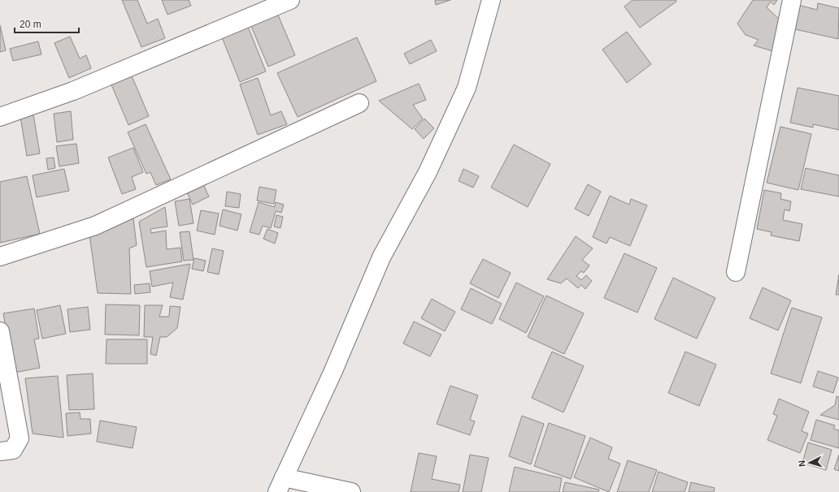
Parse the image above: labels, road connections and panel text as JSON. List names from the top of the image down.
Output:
{
  "scale_bar": "20 m",
  "north": "left"
}
